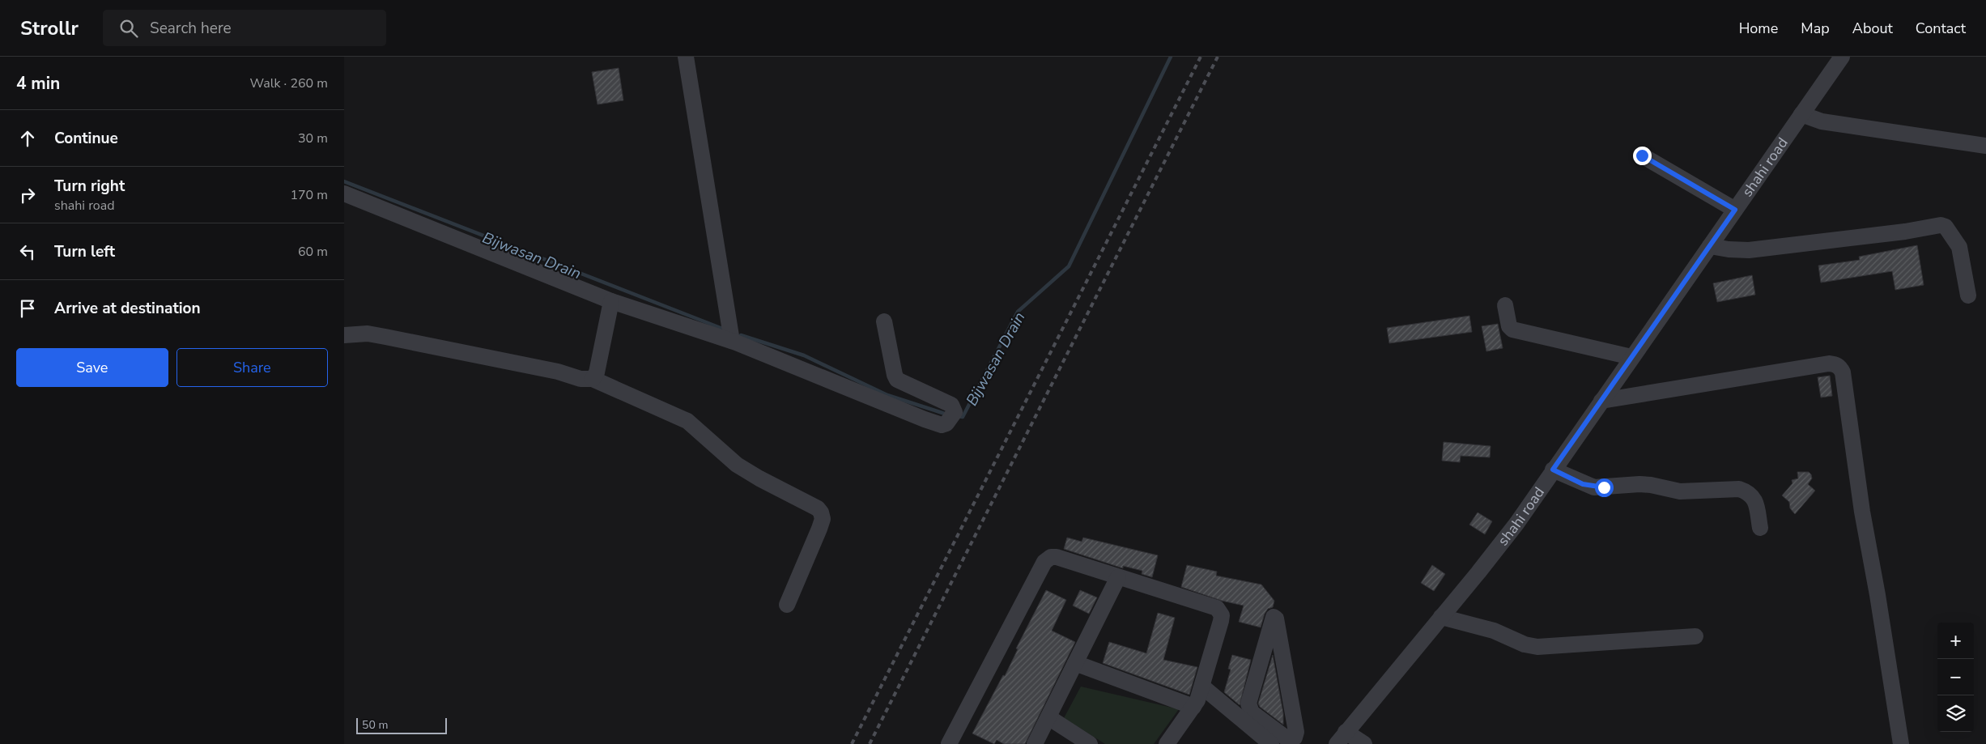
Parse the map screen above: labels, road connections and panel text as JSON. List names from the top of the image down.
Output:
{
  "streets": {
    "street": ["shahi road"]
  },
  "water": ["Bijwasan Drain"],
  "scale_bar": "50 m",
  "page": {
    "header": "Strollr",
    "search": "Search here",
    "nav": [
      "Home",
      "Map",
      "About",
      "Contact"
    ],
    "heading": ["4 min", "Walk · 260 m"],
    "list": [
      ["Continue", "30 m"],
      ["Turn right", "shahi road", "170 m"],
      ["Turn left", "60 m"],
      "Arrive at destination"
    ],
    "buttons": ["Save", "Share"],
    "map_buttons": ["+", "−"],
    "scale": "50 m"
  }
}
